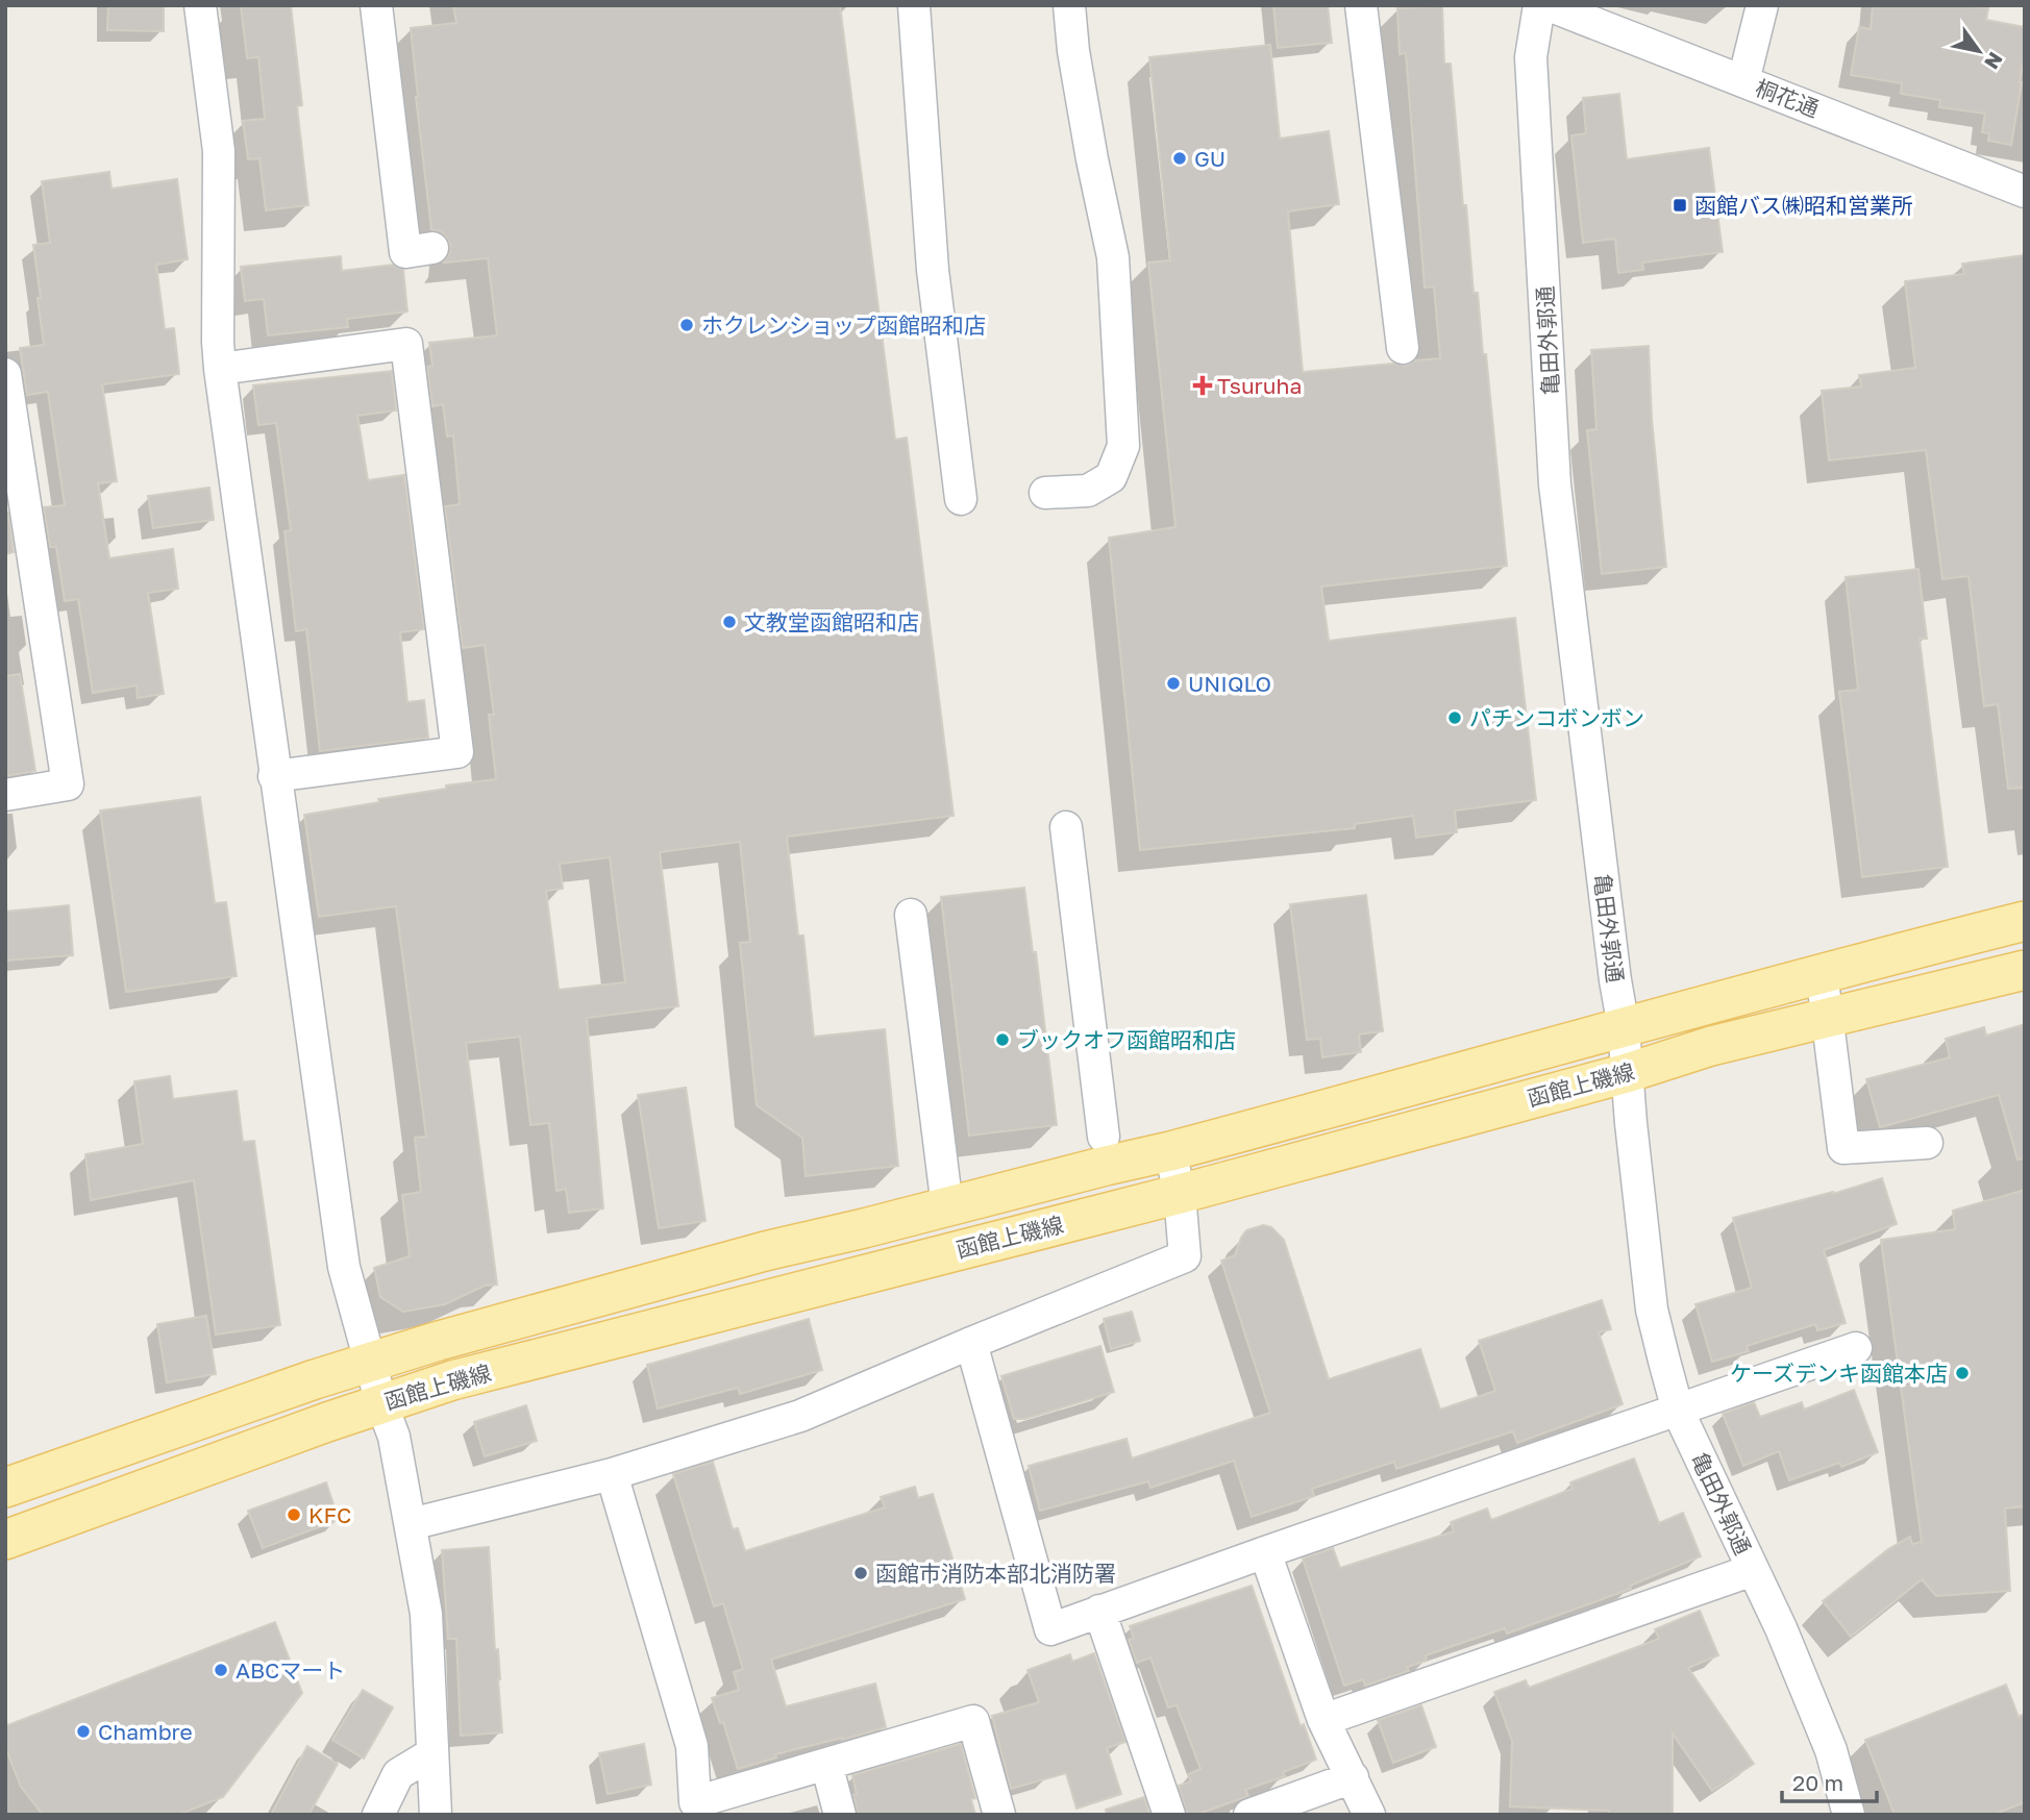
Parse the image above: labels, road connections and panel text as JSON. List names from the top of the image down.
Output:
{
  "streets": {
    "main road": ["函館上磯線"],
    "street": ["桐花通", "亀田外郭通"]
  },
  "crossings": [
    ["亀田外郭通", "函館上磯線"]
  ],
  "places": {
    "other": [
      "GU",
      "ホクレンショップ函館昭和店",
      "文教堂函館昭和店",
      "UNIQLO",
      "パチンコボンボン",
      "ブックオフ函館昭和店",
      "ケーズデンキ函館本店",
      "KFC",
      "函館市消防本部北消防署",
      "ABCマート",
      "Chambre"
    ],
    "transit": ["函館バス㈱昭和営業所"],
    "health": ["Tsuruha"]
  },
  "scale_bar": "20 m",
  "north": "bottom right"
}
